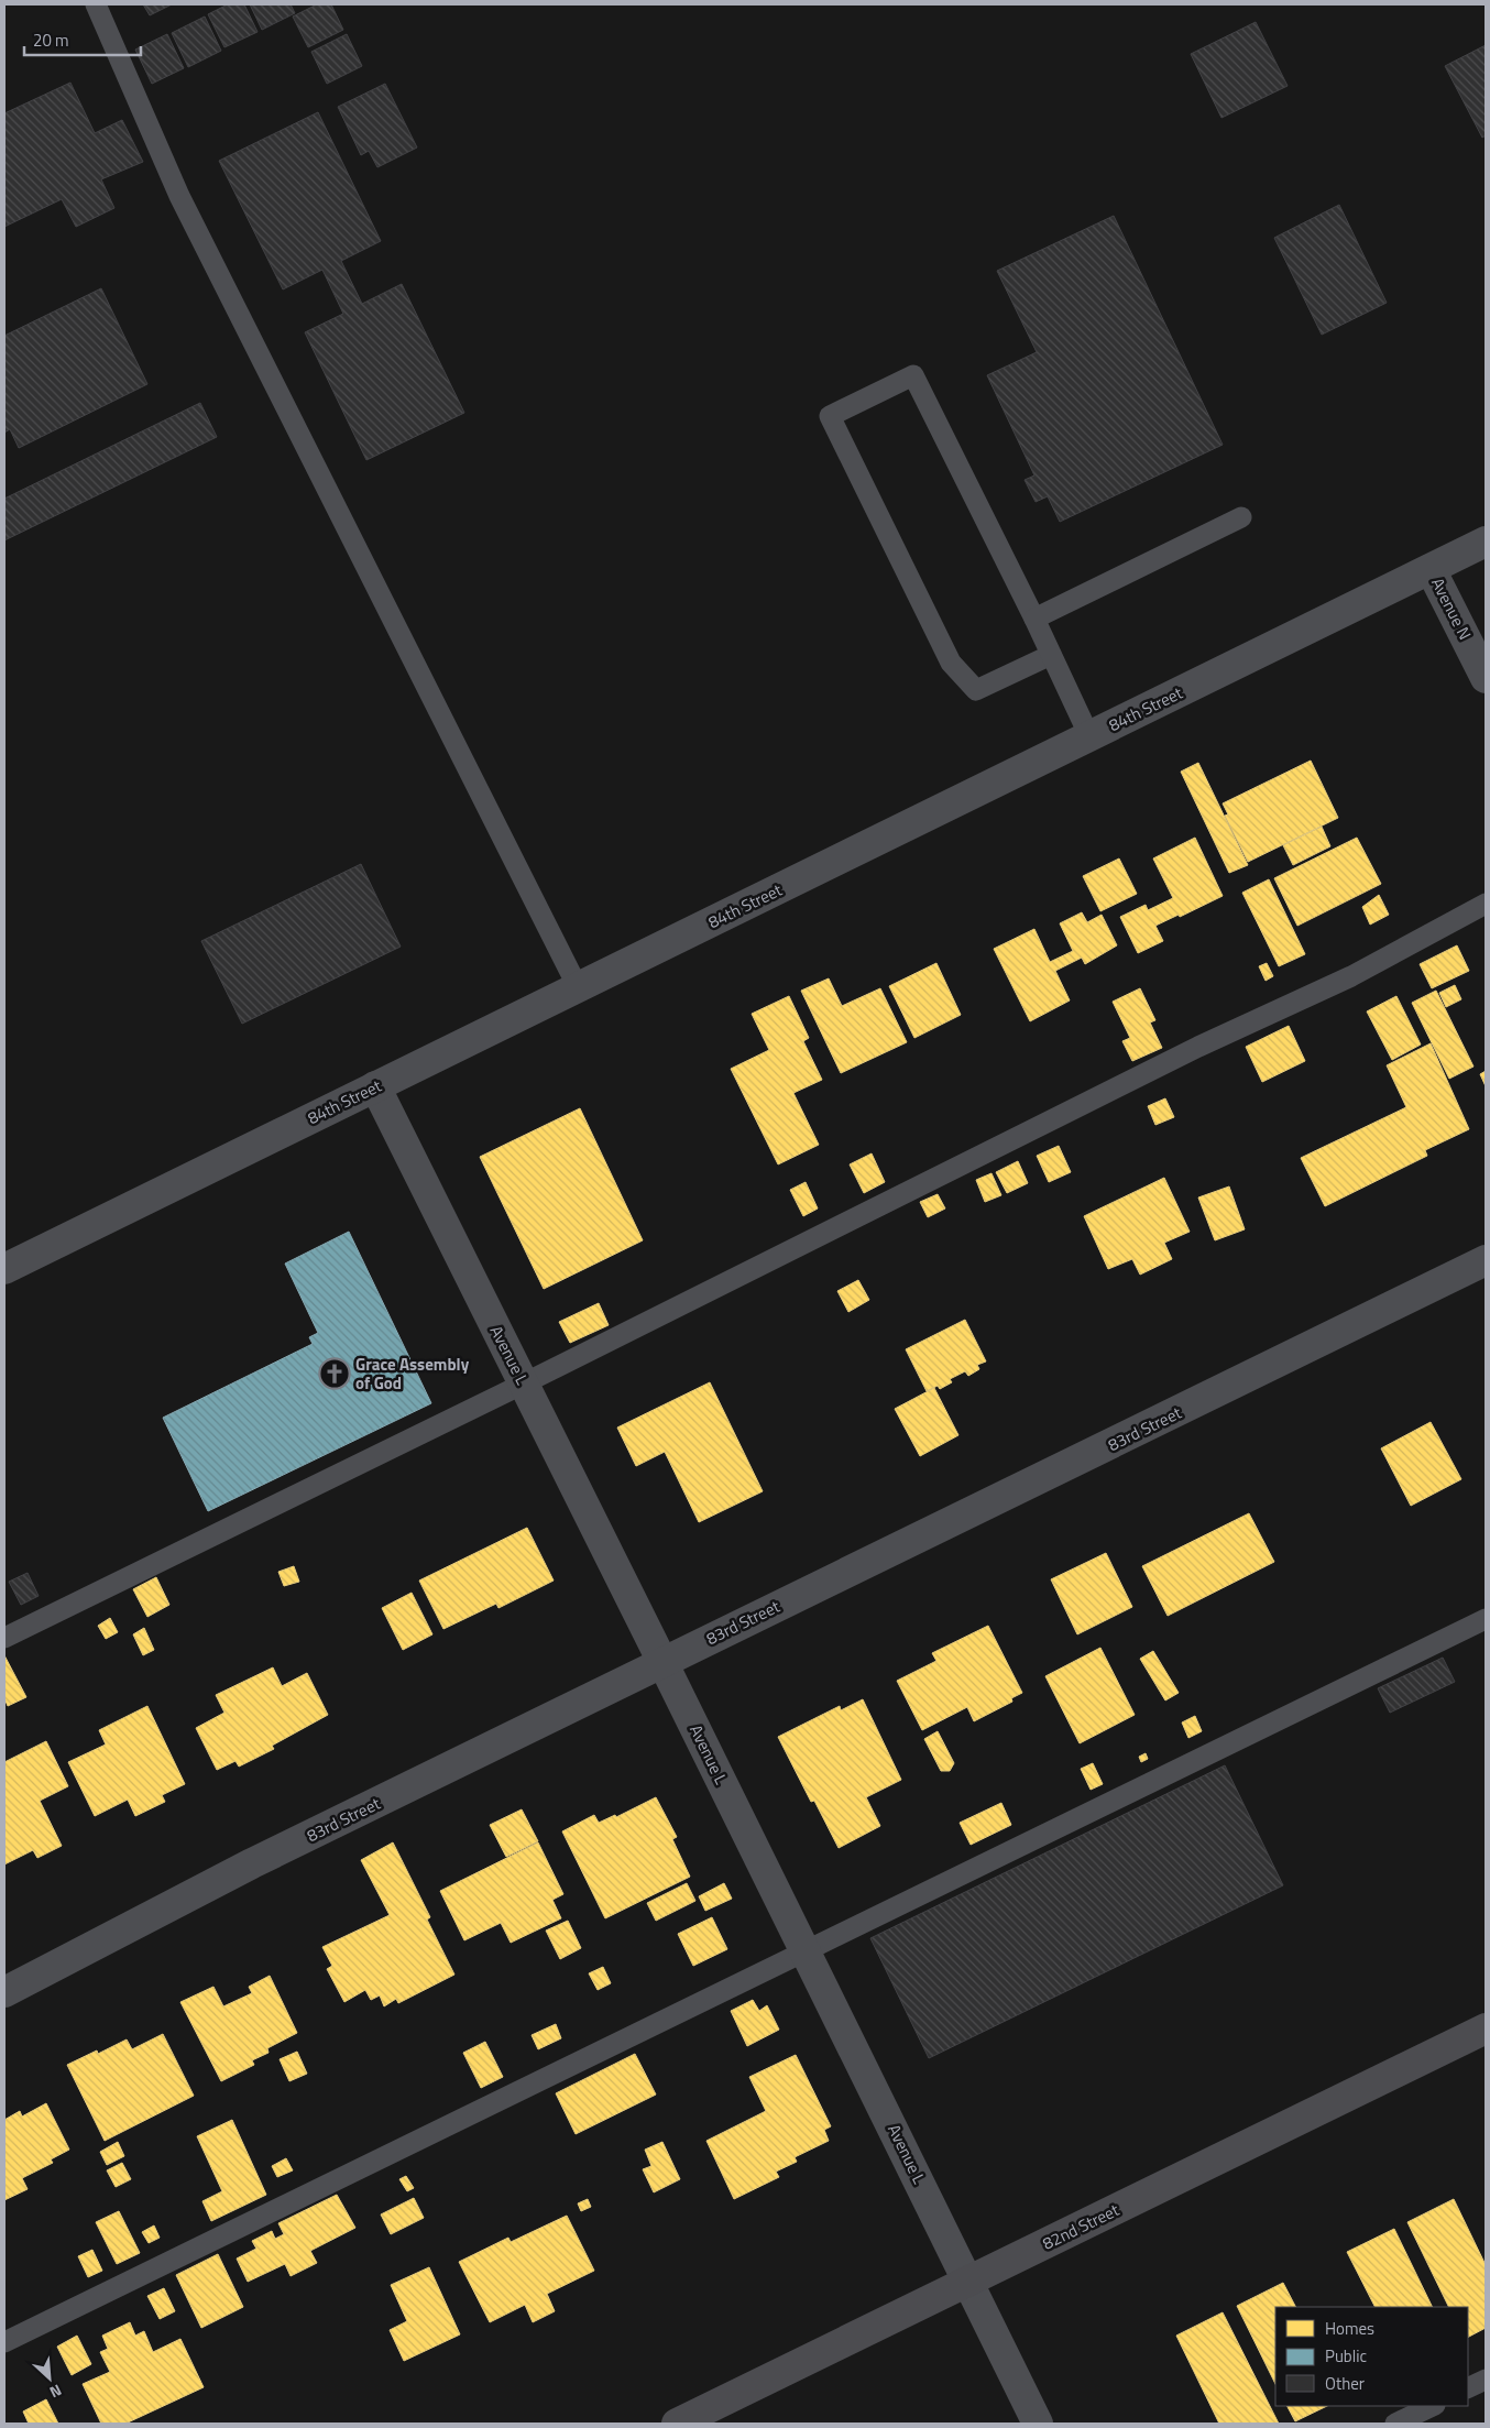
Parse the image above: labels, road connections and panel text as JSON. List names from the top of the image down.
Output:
{
  "streets": {
    "main road": ["82nd Street"],
    "street": [
      "Avenue N",
      "84th Street",
      "Avenue L",
      "83rd Street"
    ]
  },
  "crossings": [
    ["Avenue N", "84th Street"],
    ["84th Street", "Avenue L"],
    ["Avenue L", "83rd Street"],
    ["Avenue L", "82nd Street"]
  ],
  "places": {
    "church": ["Grace Assembly of God"]
  },
  "legend": ["Homes", "Public", "Other"],
  "scale_bar": "20 m",
  "north": "bottom right"
}
